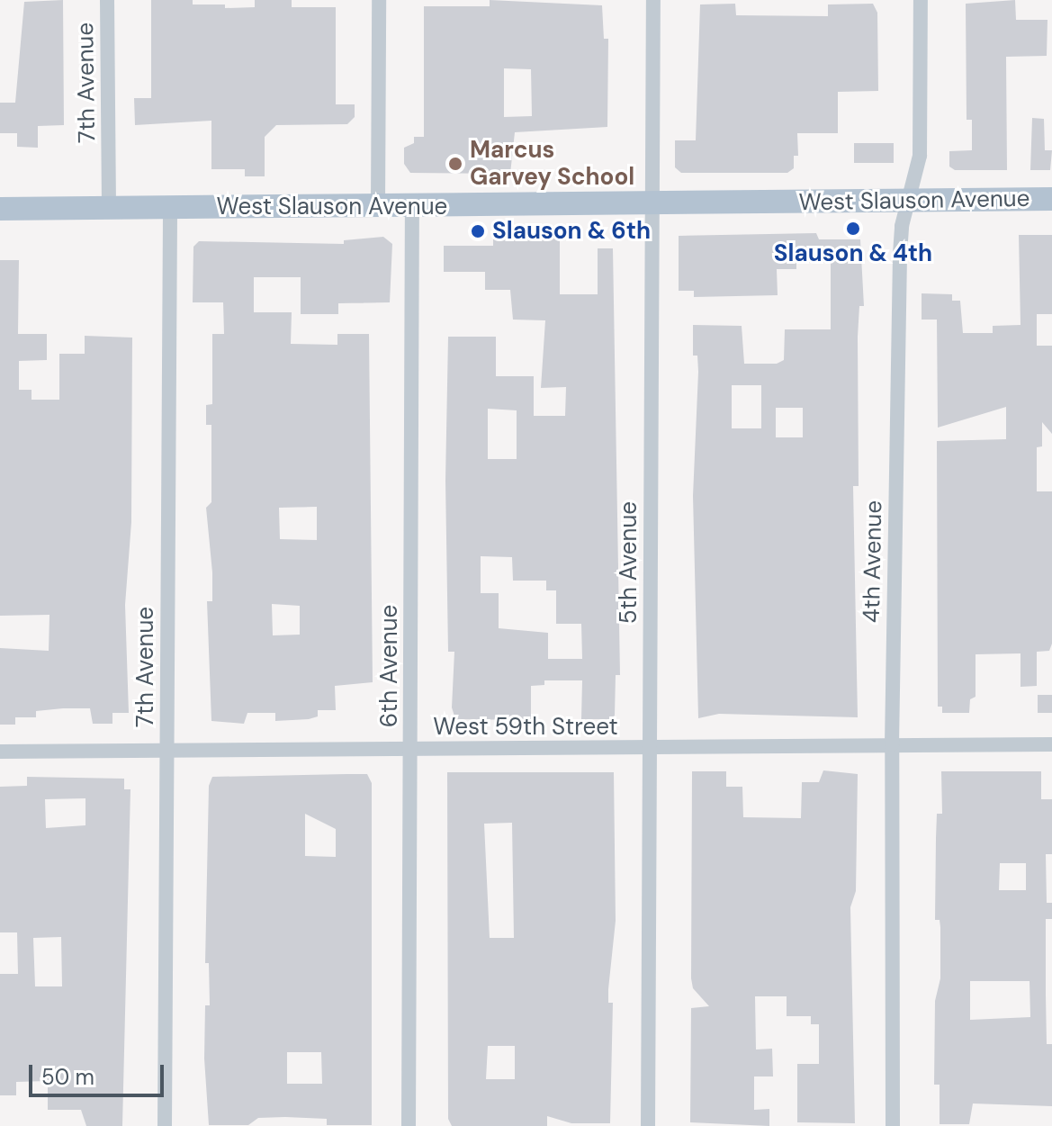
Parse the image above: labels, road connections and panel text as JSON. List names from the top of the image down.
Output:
{
  "streets": {
    "main road": ["West Slauson Avenue"],
    "street": [
      "7th Avenue",
      "4th Avenue",
      "5th Avenue",
      "6th Avenue",
      "West 59th Street"
    ]
  },
  "crossings": [
    ["7th Avenue", "West Slauson Avenue"],
    ["7th Avenue", "West 59th Street"],
    ["West Slauson Avenue", "4th Avenue"],
    ["West Slauson Avenue", "5th Avenue"],
    ["West Slauson Avenue", "6th Avenue"],
    ["4th Avenue", "West 59th Street"],
    ["5th Avenue", "West 59th Street"],
    ["6th Avenue", "West 59th Street"]
  ],
  "places": ["Marcus Garvey School", "Slauson & 4th", "Slauson & 6th"],
  "scale_bar": "50 m"
}
